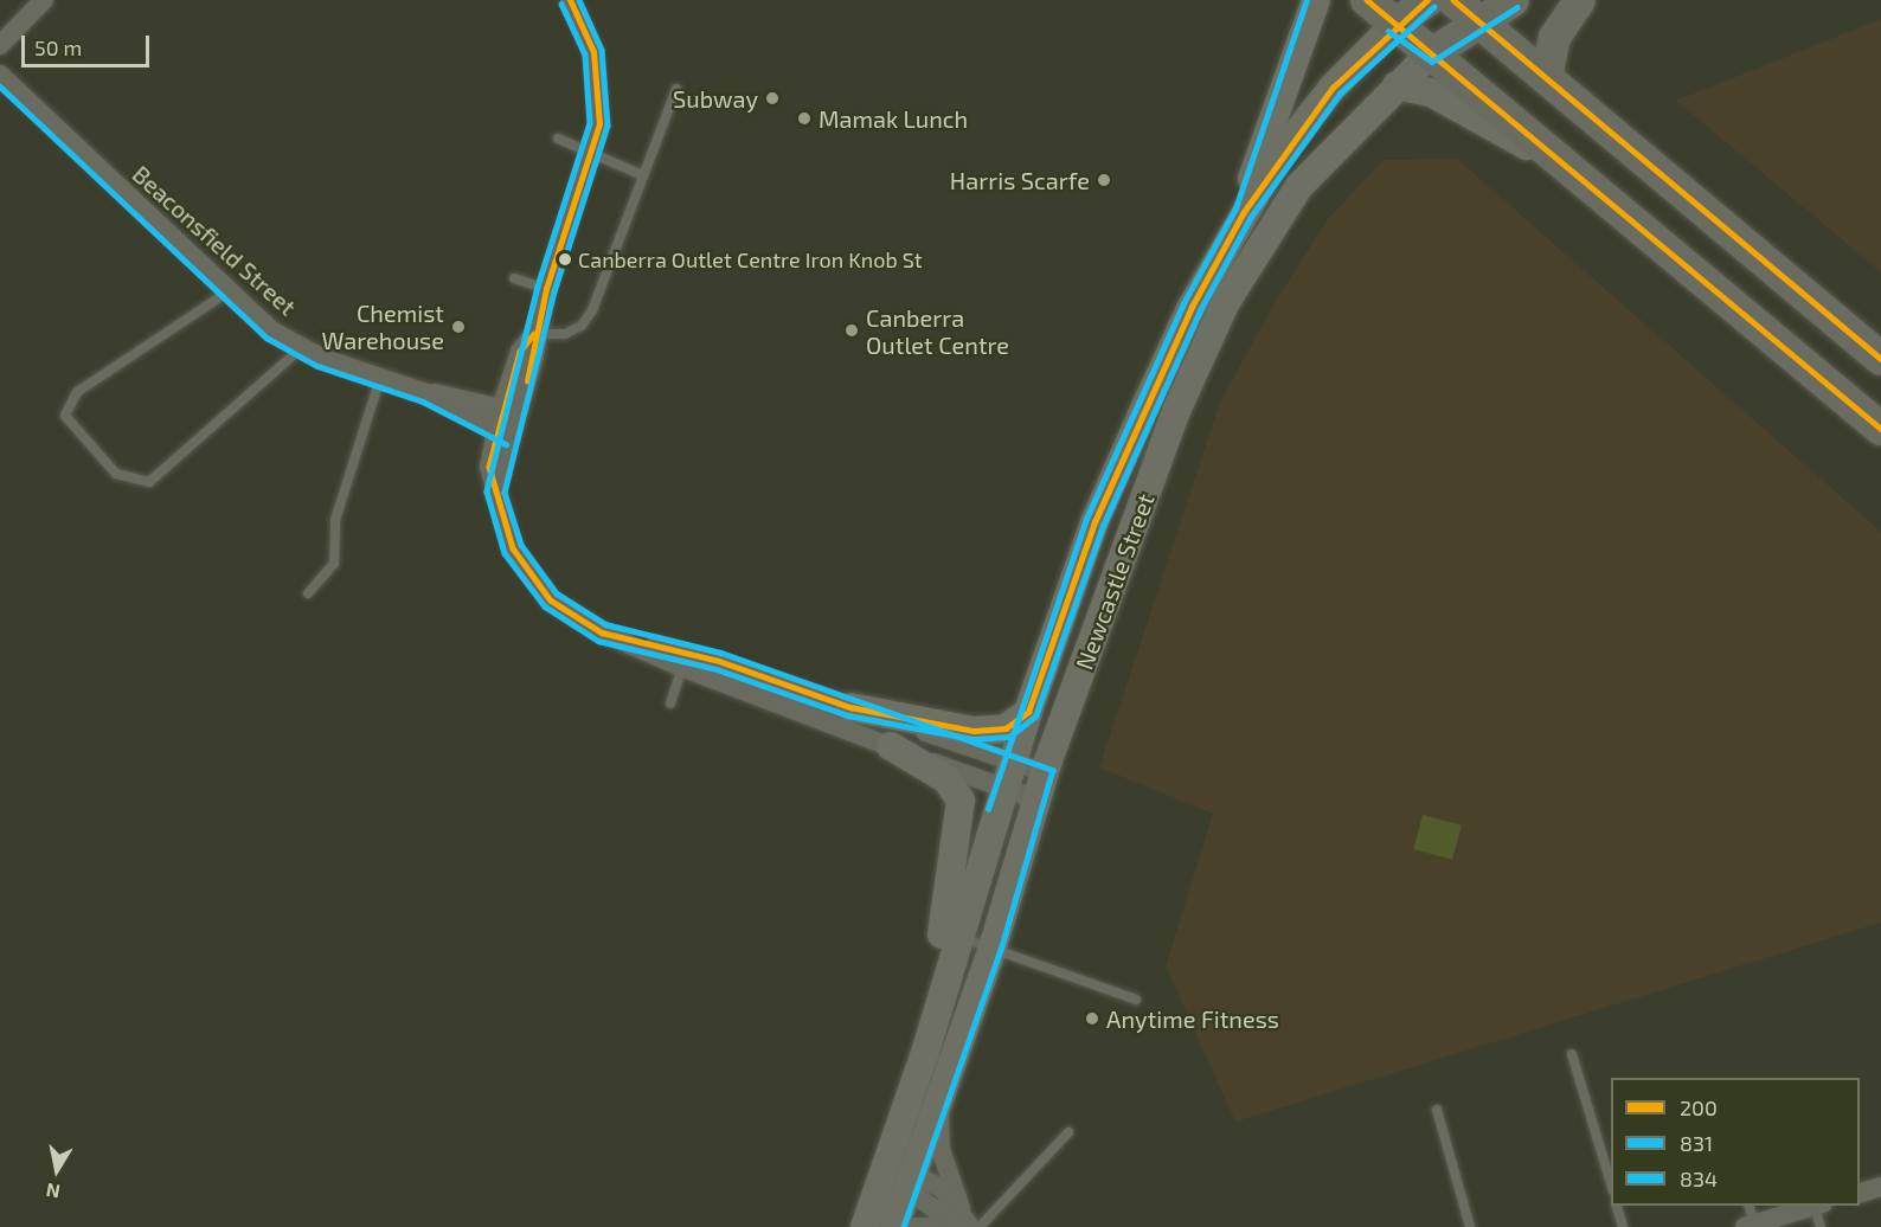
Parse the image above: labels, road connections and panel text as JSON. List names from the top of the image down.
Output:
{
  "streets": {
    "main road": ["Newcastle Street"],
    "street": ["Beaconsfield Street"]
  },
  "places": [
    "Subway",
    "Mamak Lunch",
    "Harris Scarfe",
    "Canberra Outlet Centre Iron Knob St",
    "Chemist Warehouse",
    "Canberra Outlet Centre",
    "Anytime Fitness"
  ],
  "lines": ["transit line 200", "transit line 834", "transit line 831"],
  "legend": ["200", "831", "834"],
  "scale_bar": "50 m",
  "north": "bottom"
}
